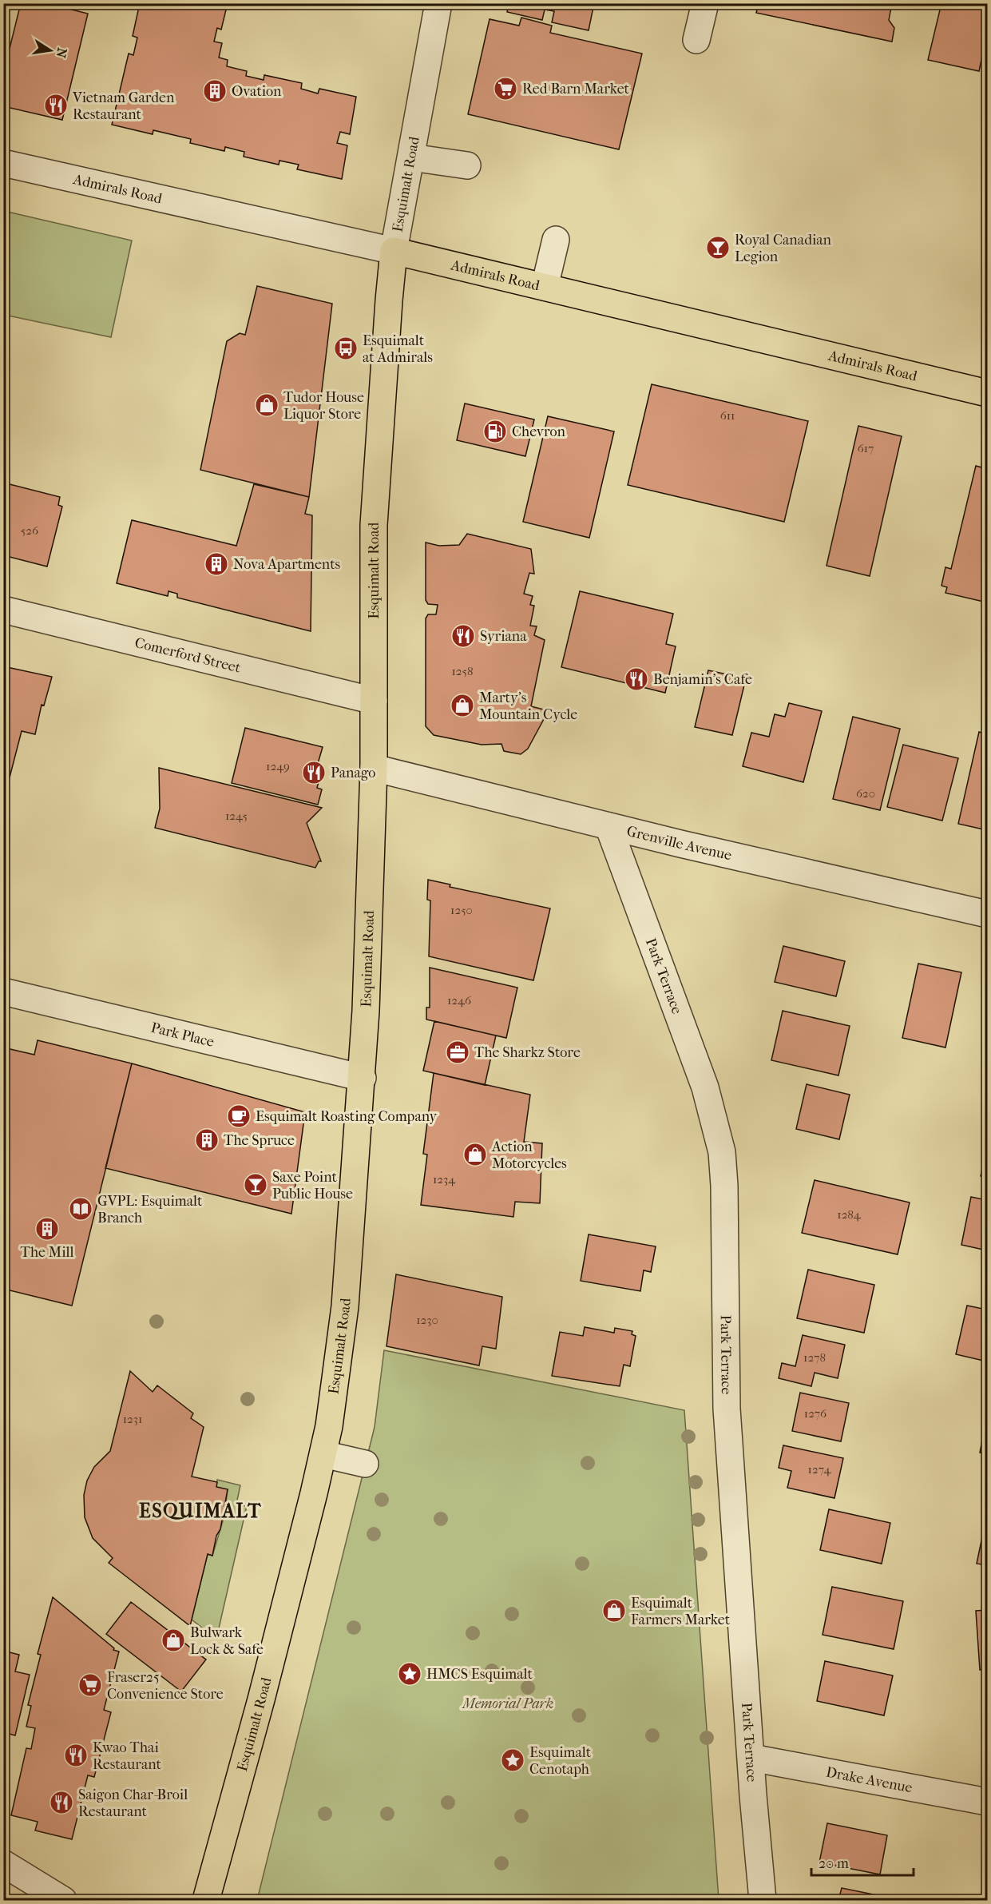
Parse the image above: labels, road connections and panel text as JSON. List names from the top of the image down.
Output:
{
  "streets": {
    "main road": ["Esquimalt Road", "Admirals Road"],
    "street": [
      "Comerford Street",
      "Grenville Avenue",
      "Park Terrace",
      "Park Place",
      "Drake Avenue"
    ]
  },
  "crossings": [
    ["Esquimalt Road", "Admirals Road"],
    ["Esquimalt Road", "Comerford Street"],
    ["Esquimalt Road", "Grenville Avenue"],
    ["Esquimalt Road", "Park Place"],
    ["Grenville Avenue", "Park Terrace"],
    ["Park Terrace", "Drake Avenue"]
  ],
  "districts": ["ESQUIMALT"],
  "parks": ["Memorial Park"],
  "places": {
    "supermarket": ["Red Barn Market", "Fraser25 Convenience Store"],
    "building": [
      "Ovation",
      "Nova Apartments",
      "The Spruce",
      "The Mill"
    ],
    "restaurant": [
      "Vietnam Garden Restaurant",
      "Syriana",
      "Benjamin's Cafe",
      "Panago",
      "Kwao Thai Restaurant",
      "Saigon Char-Broil Restaurant"
    ],
    "bar": ["Royal Canadian Legion", "Saxe Point Public House"],
    "bus stop": ["Esquimalt at Admirals"],
    "shop": [
      "Tudor House Liquor Store",
      "Marty's Mountain Cycle",
      "Action Motorcycles",
      "Esquimalt Farmers Market",
      "Bulwark Lock & Safe"
    ],
    "fuel station": ["Chevron"],
    "office": ["The Sharkz Store"],
    "cafe": ["Esquimalt Roasting Company"],
    "library": ["GVPL: Esquimalt Branch"],
    "place": ["HMCS Esquimalt", "Esquimalt Cenotaph"]
  },
  "house_numbers": [
    "611",
    "617",
    "526",
    "1258",
    "1249",
    "620",
    "1245",
    "1250",
    "1246",
    "1234",
    "1284",
    "1230",
    "1278",
    "1276",
    "1231",
    "1274"
  ],
  "scale_bar": "20 m",
  "north": "right"
}
